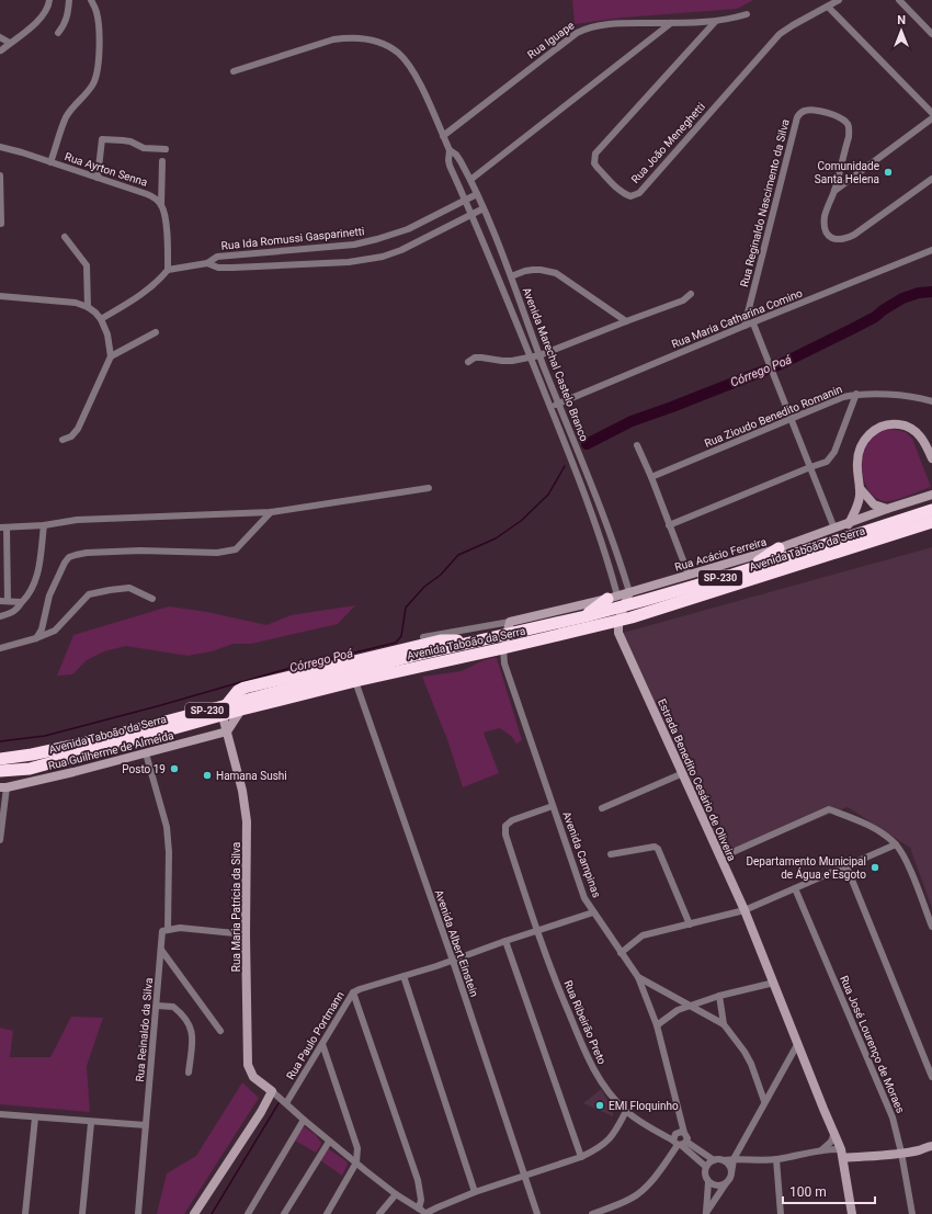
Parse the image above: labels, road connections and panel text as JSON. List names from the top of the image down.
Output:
{
  "streets": {
    "highway": ["Avenida Taboão da Serra", "SP-230"],
    "main road": [
      "Rua Acácio Ferreira",
      "Rua Guilherme de Almeida",
      "Estrada Benedito Cesário de Oliveira",
      "Rua Maria Patrícia da Silva"
    ],
    "street": [
      "Rua Iguape",
      "Rua João Meneghetti",
      "Rua Ayrton Senna",
      "Rua Reginaldo Nascimento da Silva",
      "Rua Ida Romussi Gasparinetti",
      "Rua Maria Catharina Comino",
      "Avenida Marechal Castelo Branco",
      "Rua Zioudo Benedito Romanin",
      "Avenida Campinas",
      "Avenida Albert Einstein",
      "Rua Ribeirão Preto",
      "Rua Reinaldo da Silva",
      "Rua Paulo Portmann",
      "Rua José Lourenço de Moraes"
    ]
  },
  "crossings": [
    ["Rua Iguape", "Rua João Meneghetti"],
    ["Rua Iguape", "Avenida Marechal Castelo Branco"],
    ["Rua Reginaldo Nascimento da Silva", "Rua Maria Catharina Comino"],
    ["Rua Ida Romussi Gasparinetti", "Avenida Marechal Castelo Branco"],
    ["Rua Maria Catharina Comino", "Avenida Marechal Castelo Branco"],
    ["Avenida Marechal Castelo Branco", "Avenida Taboão da Serra"],
    ["Avenida Marechal Castelo Branco", "Rua Acácio Ferreira"],
    ["Avenida Taboão da Serra", "Estrada Benedito Cesário de Oliveira"],
    ["Avenida Taboão da Serra", "Avenida Campinas"],
    ["Avenida Taboão da Serra", "Rua Maria Patrícia da Silva"],
    ["Avenida Taboão da Serra", "Avenida Albert Einstein"],
    ["Rua Guilherme de Almeida", "Rua Maria Patrícia da Silva"],
    ["Avenida Campinas", "Rua Ribeirão Preto"],
    ["Avenida Campinas", "Rua Paulo Portmann"],
    ["Avenida Albert Einstein", "Rua Paulo Portmann"],
    ["Rua Ribeirão Preto", "Rua Paulo Portmann"]
  ],
  "water": ["Córrego Poá"],
  "places": [
    "Comunidade Santa Helena",
    "Posto 19",
    "Hamana Sushi",
    "Departamento Municipal de Água e Esgoto",
    "EMI Floquinho"
  ],
  "scale_bar": "100 m",
  "north": "top"
}
